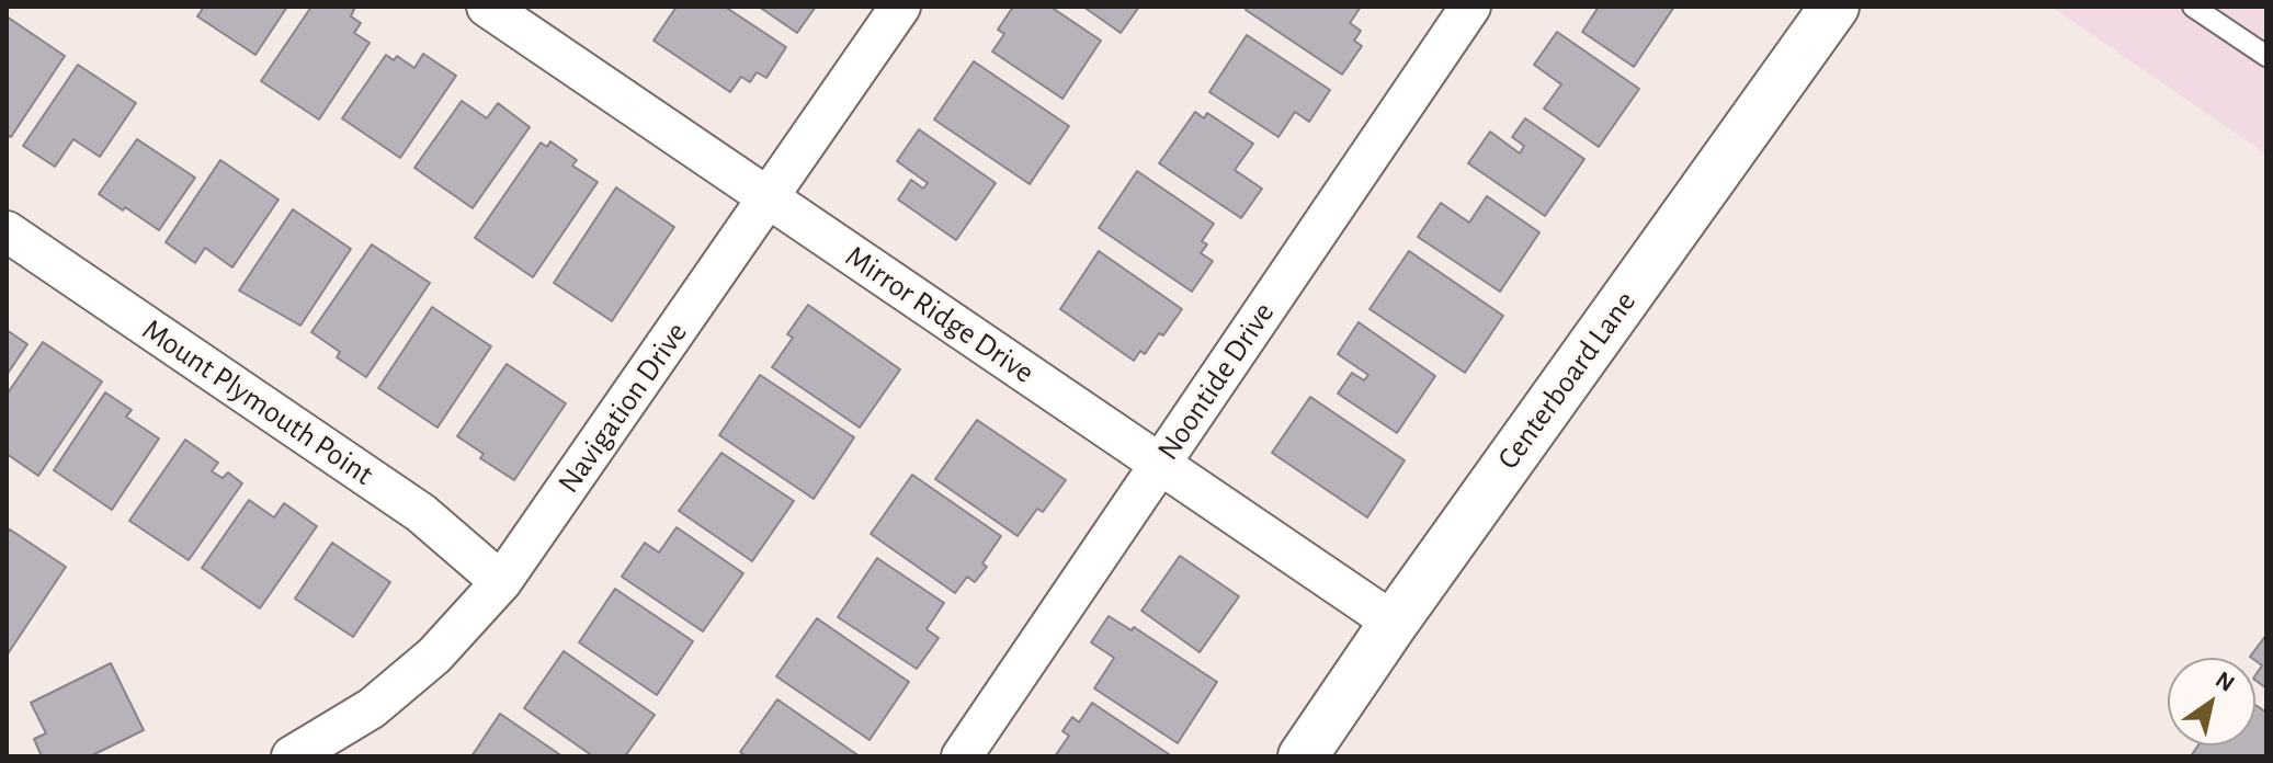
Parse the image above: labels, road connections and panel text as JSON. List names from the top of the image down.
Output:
{
  "streets": {
    "street": [
      "Mirror Ridge Drive",
      "Centerboard Lane",
      "Noontide Drive",
      "Mount Plymouth Point",
      "Navigation Drive"
    ]
  },
  "crossings": [
    ["Mirror Ridge Drive", "Centerboard Lane"],
    ["Mirror Ridge Drive", "Noontide Drive"],
    ["Mirror Ridge Drive", "Navigation Drive"],
    ["Mount Plymouth Point", "Navigation Drive"]
  ],
  "north": "top right"
}
